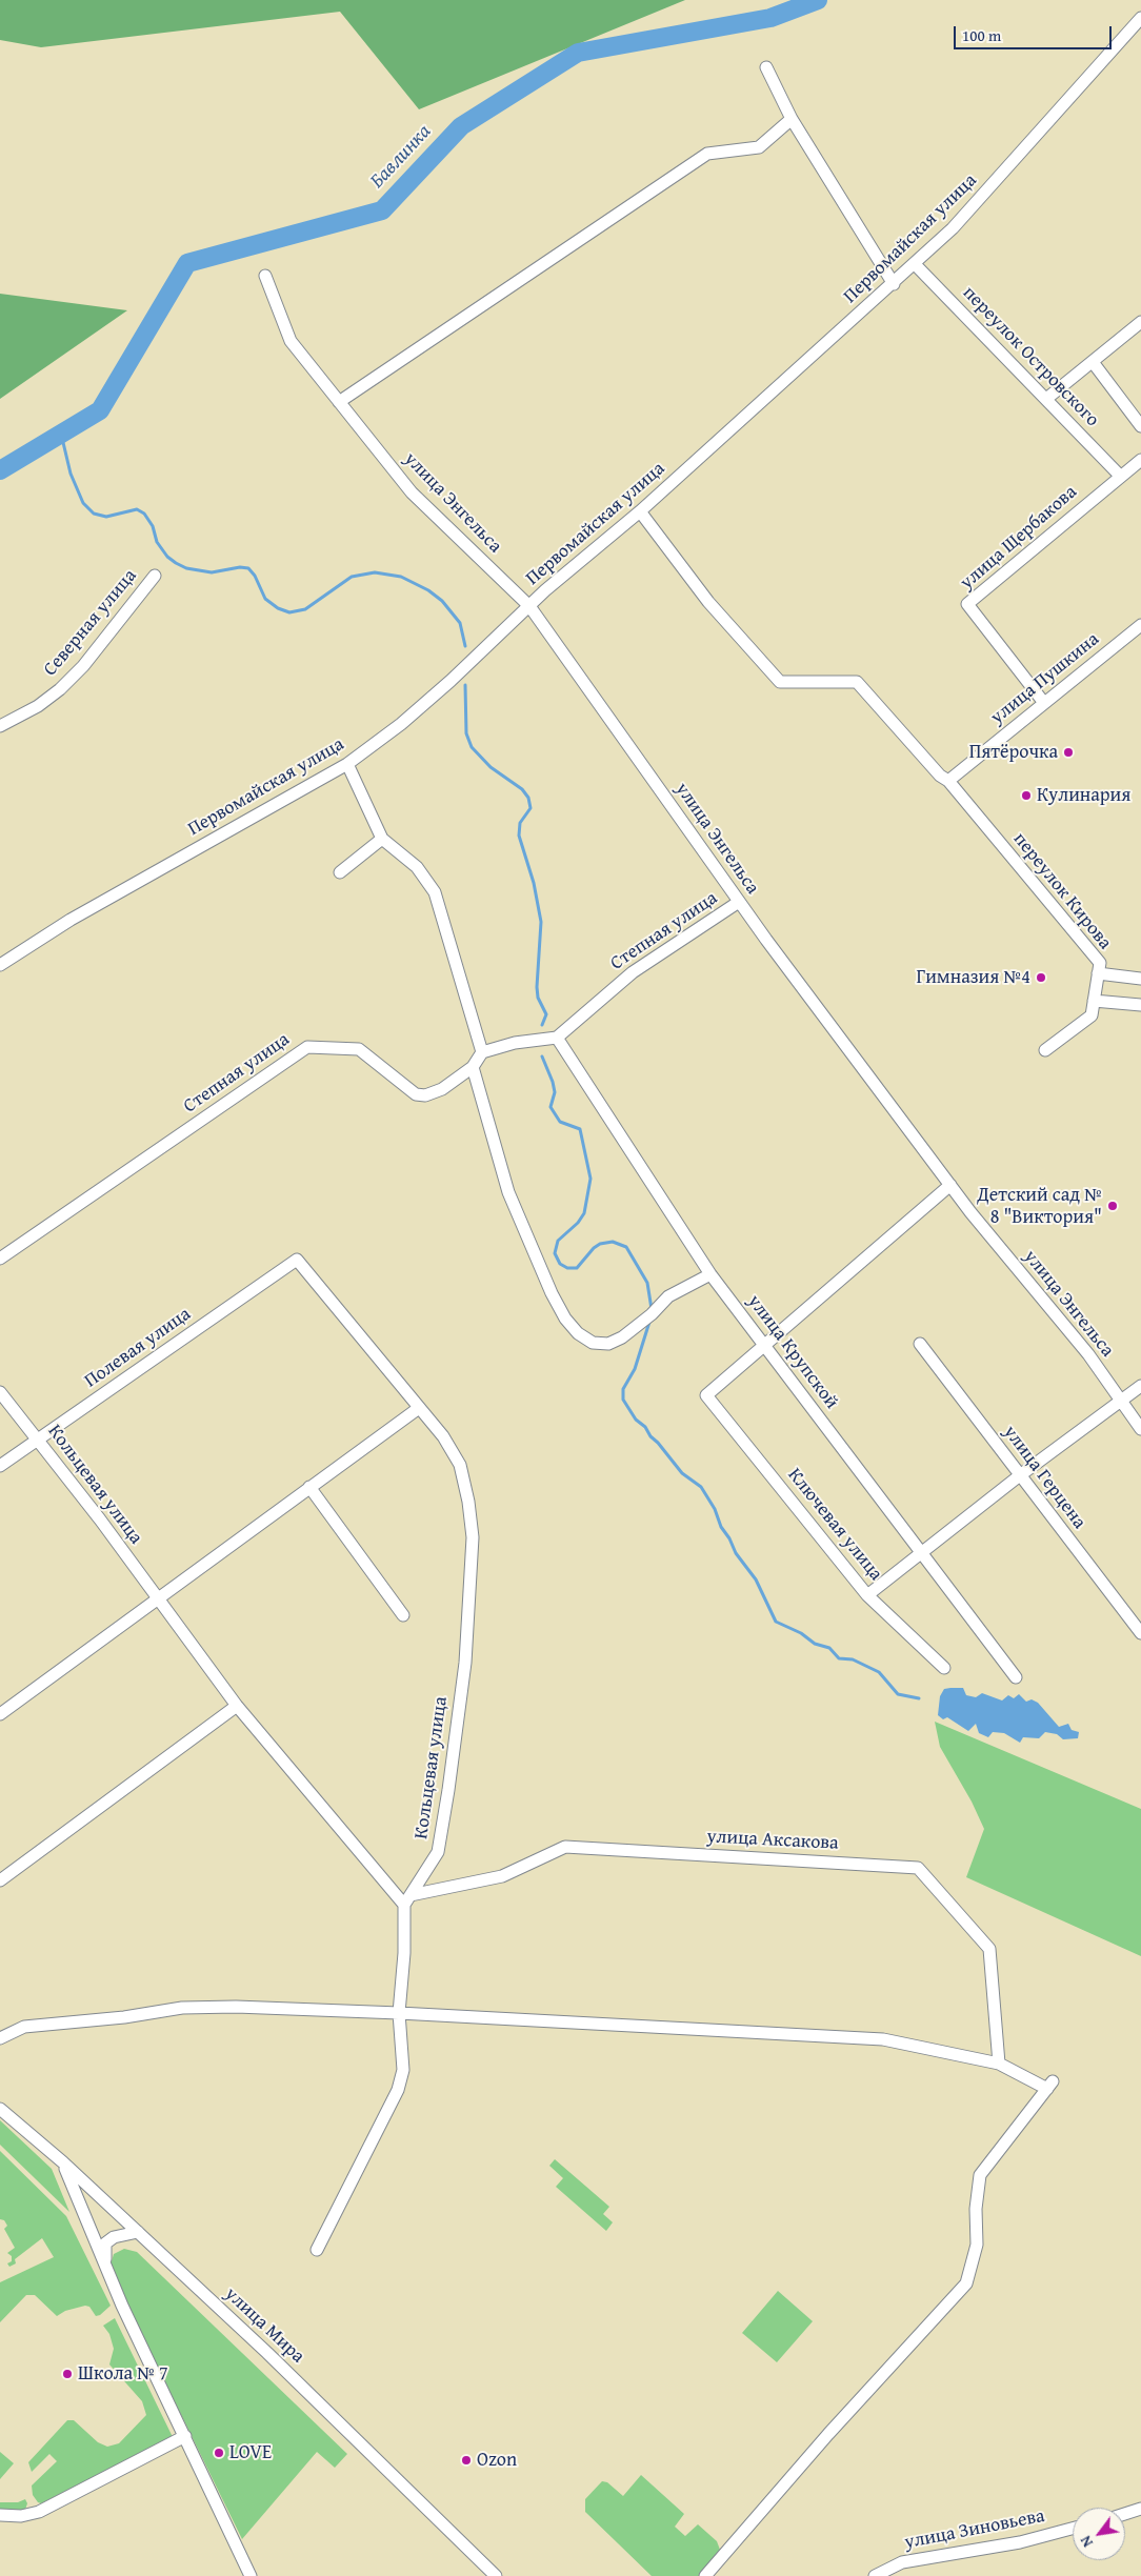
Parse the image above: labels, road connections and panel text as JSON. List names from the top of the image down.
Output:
{
  "streets": {
    "street": [
      "Первомайская улица",
      "переулок Островского",
      "улица Энгельса",
      "улица Щербакова",
      "Северная улица",
      "улица Пушкина",
      "переулок Кирова",
      "Степная улица",
      "Полевая улица",
      "улица Крупской",
      "улица Герцена",
      "Кольцевая улица",
      "Ключевая улица",
      "улица Аксакова",
      "улица Мира",
      "улица Зиновьева"
    ]
  },
  "crossings": [
    ["Первомайская улица", "переулок Островского"],
    ["Первомайская улица", "улица Энгельса"],
    ["переулок Островского", "улица Щербакова"],
    ["улица Энгельса", "Степная улица"],
    ["улица Щербакова", "улица Пушкина"],
    ["улица Пушкина", "переулок Кирова"],
    ["Степная улица", "улица Крупской"],
    ["Полевая улица", "Кольцевая улица"],
    ["улица Крупской", "Ключевая улица"],
    ["Кольцевая улица", "улица Аксакова"]
  ],
  "water": ["Бавлинка"],
  "places": [
    "Пятёрочка",
    "Кулинария",
    "Гимназия №4",
    "Детский сад № 8 \"Виктория\"",
    "Школа № 7",
    "LOVE",
    "Ozon"
  ],
  "scale_bar": "100 m",
  "north": "bottom left"
}
